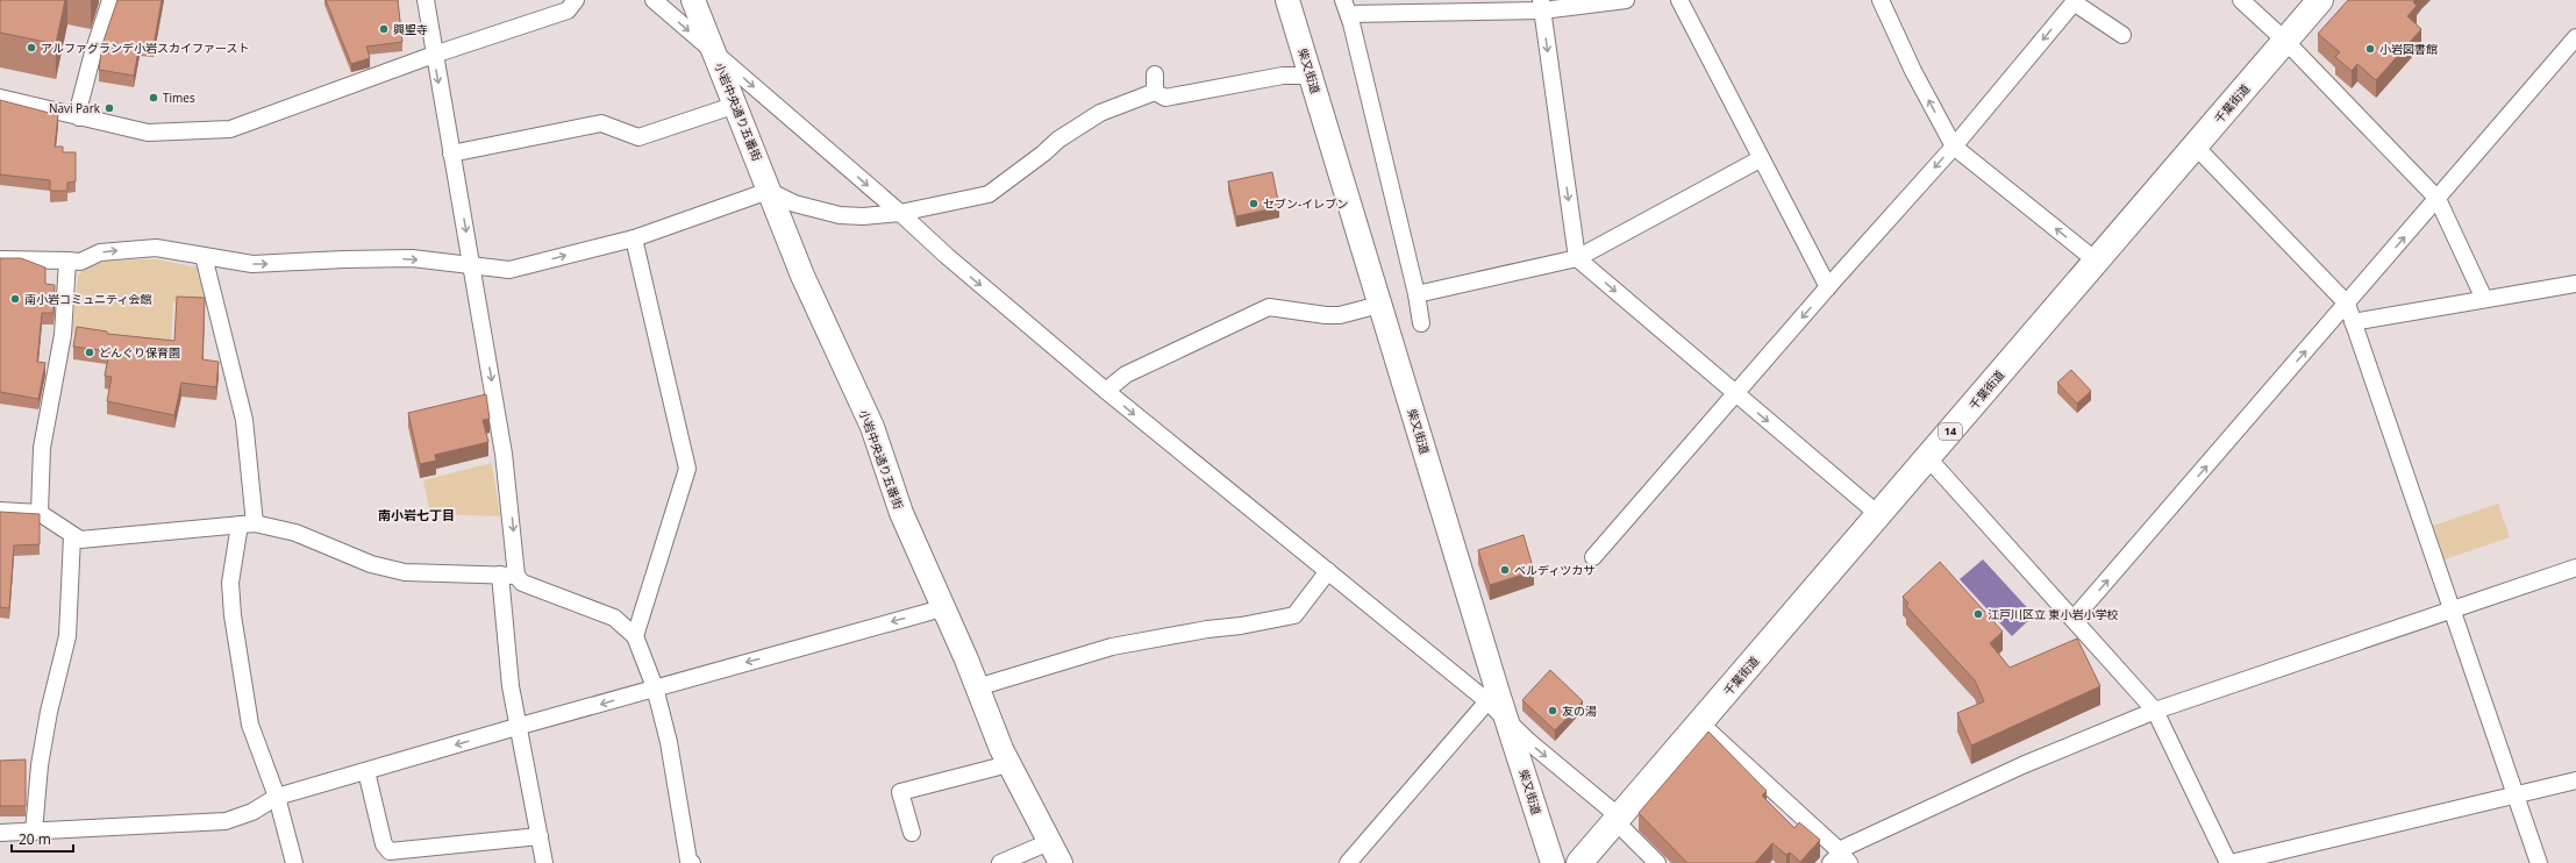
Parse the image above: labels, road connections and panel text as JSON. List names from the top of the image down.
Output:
{
  "streets": {
    "highway": ["千葉街道", "14"],
    "street": ["柴又街道", "小岩中央通り五番街"]
  },
  "districts": ["南小岩七丁目"],
  "places": [
    "興聖寺",
    "アルファグランデ小岩スカイファースト",
    "小岩図書館",
    "Times",
    "Navi Park",
    "セブン-イレブン",
    "南小岩コミュニティ会館",
    "どんぐり保育園",
    "ベルディツカサ",
    "江戸川区立 東小岩小学校",
    "友の湯"
  ],
  "scale_bar": "20 m"
}
